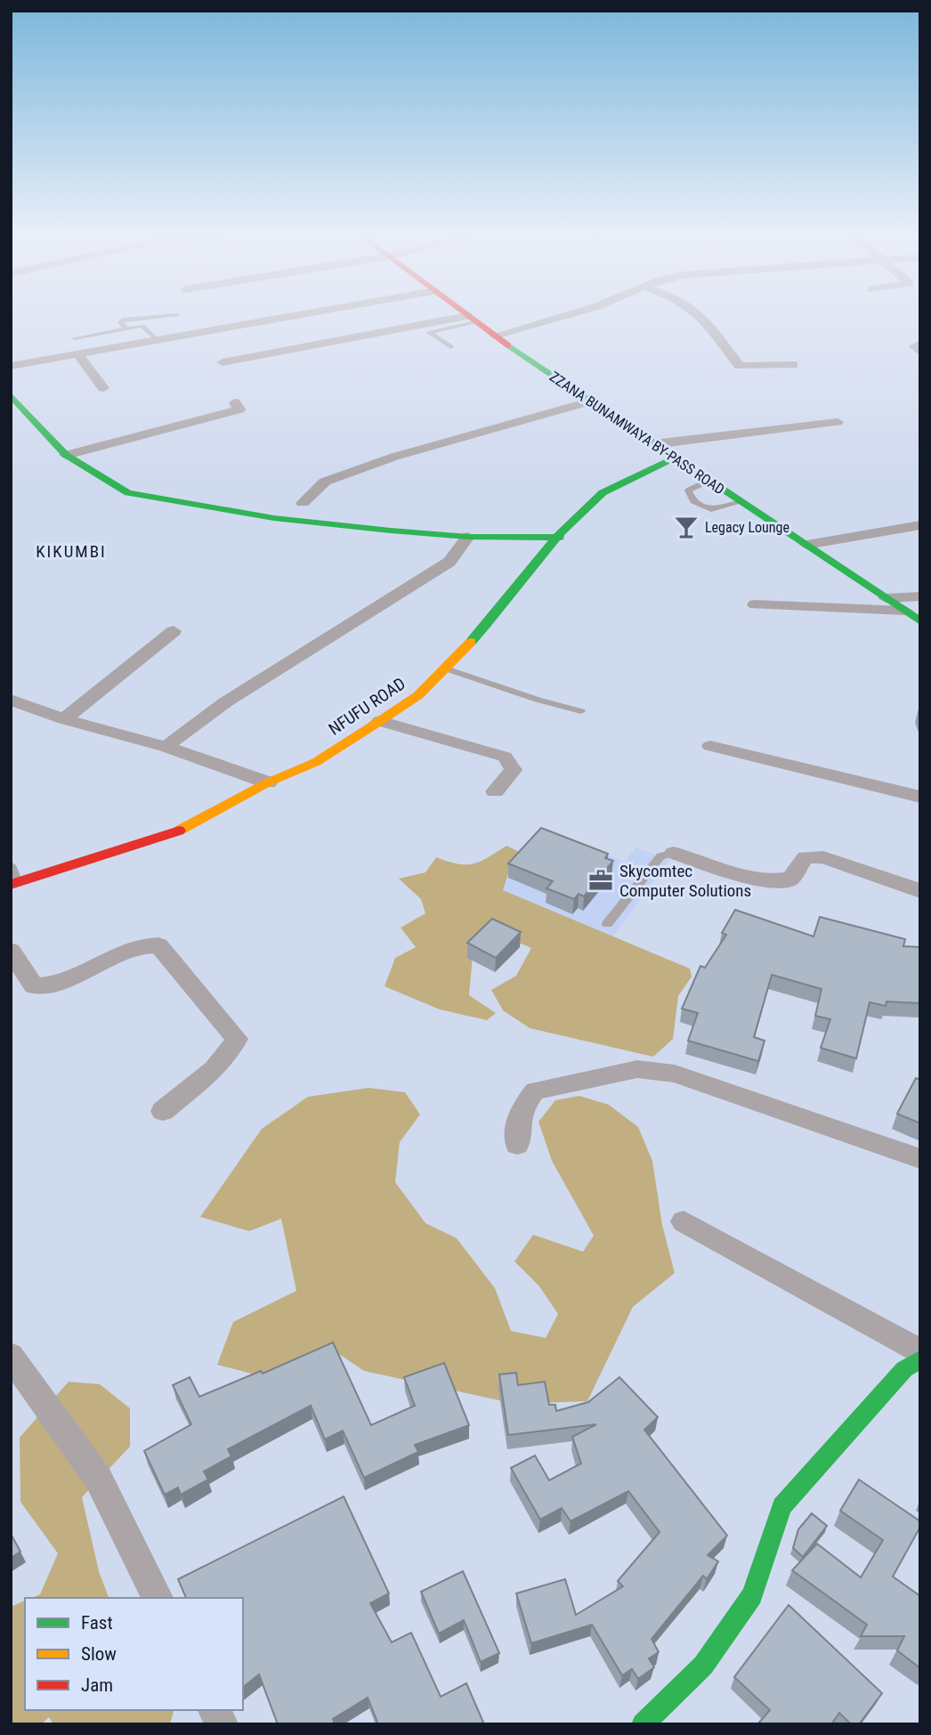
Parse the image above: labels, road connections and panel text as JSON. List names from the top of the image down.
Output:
{
  "streets": {
    "street": ["ZZANA BUNAMWAYA BY-PASS ROAD", "NFUFU ROAD"]
  },
  "crossings": [
    ["ZZANA BUNAMWAYA BY-PASS ROAD", "NFUFU ROAD"]
  ],
  "districts": ["KIKUMBI"],
  "places": {
    "bar": ["Legacy Lounge"],
    "office": ["Skycomtec Computer Solutions"]
  },
  "legend": ["Fast", "Slow", "Jam"]
}
